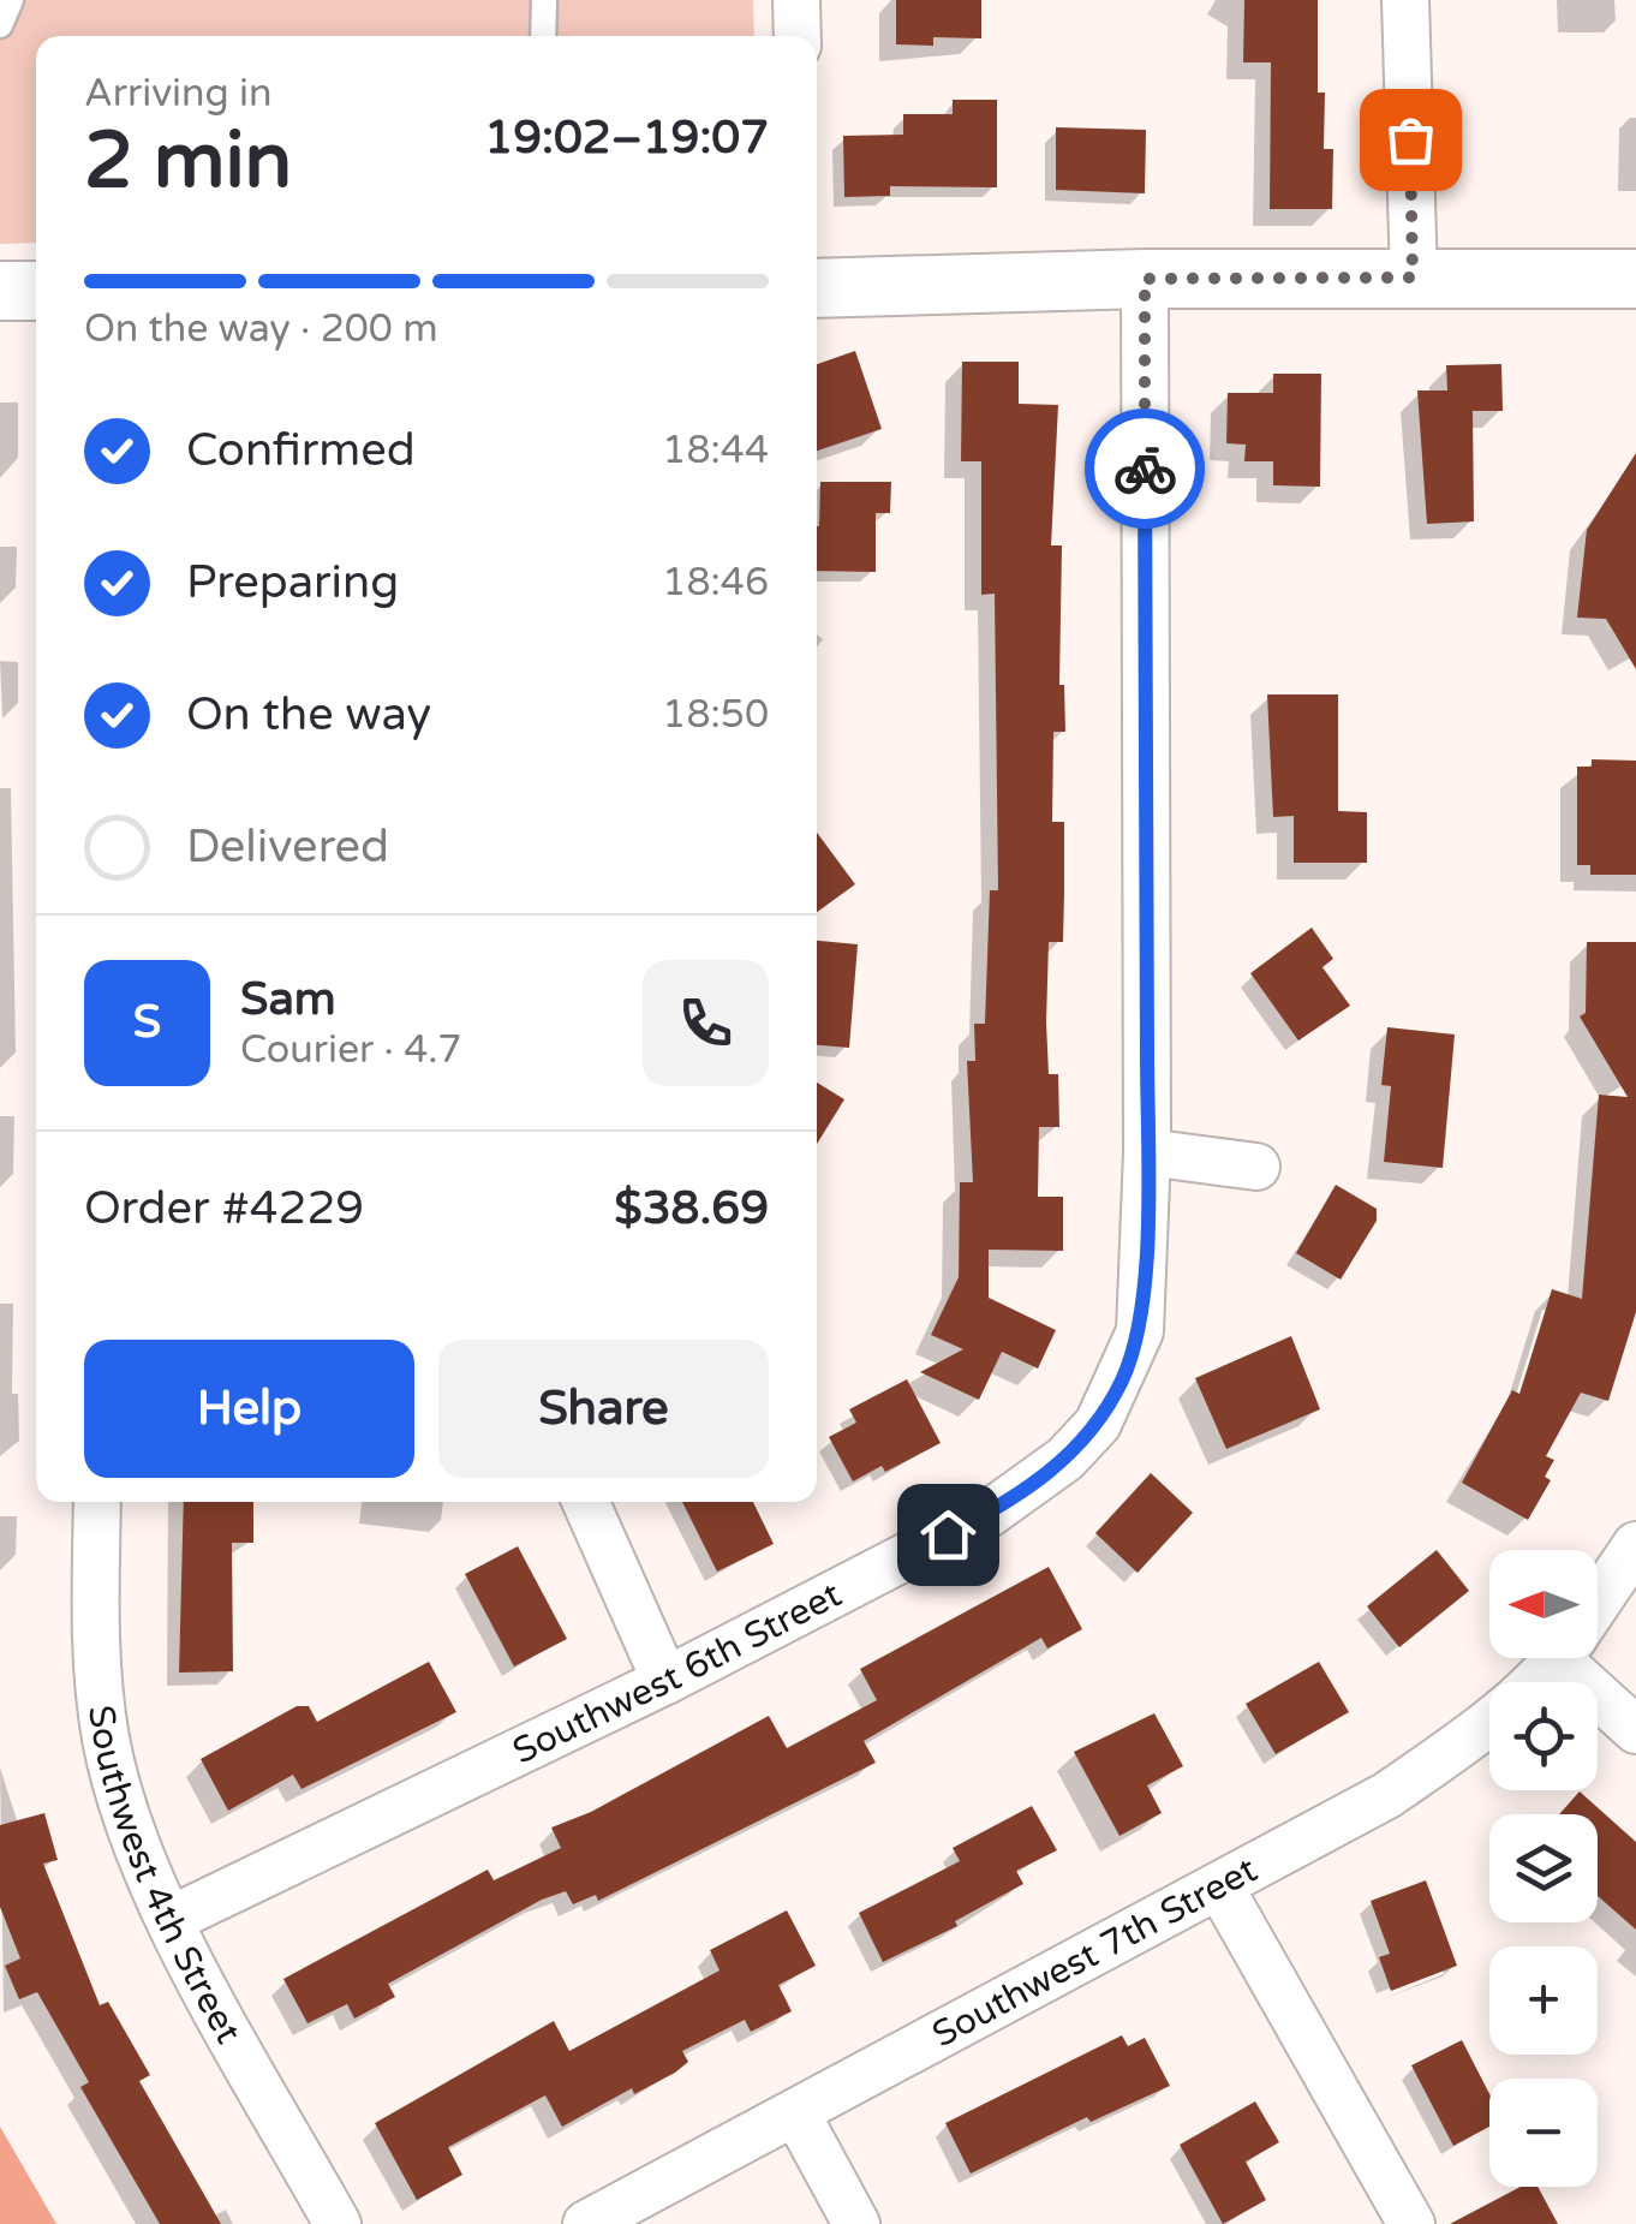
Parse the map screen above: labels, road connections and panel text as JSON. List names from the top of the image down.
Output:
{
  "streets": {
    "street": ["Southwest 6th Street", "Southwest 4th Street", "Southwest 7th Street"]
  },
  "crossings": [
    ["Southwest 6th Street", "Southwest 4th Street"]
  ],
  "north": "left",
  "page": {
    "heading": ["2 min", "Arriving in", "19:02–19:07"],
    "panel": [
      "Sam",
      "Courier · 4.7",
      "Order #4229",
      "$38.69"
    ],
    "bar": "On the way · 200 m",
    "list": [
      ["Confirmed", "18:44"],
      ["Preparing", "18:46"],
      ["On the way", "18:50"],
      "Delivered"
    ],
    "round": "S",
    "buttons": ["Help", "Share"],
    "map_buttons": ["+", "−"]
  }
}
